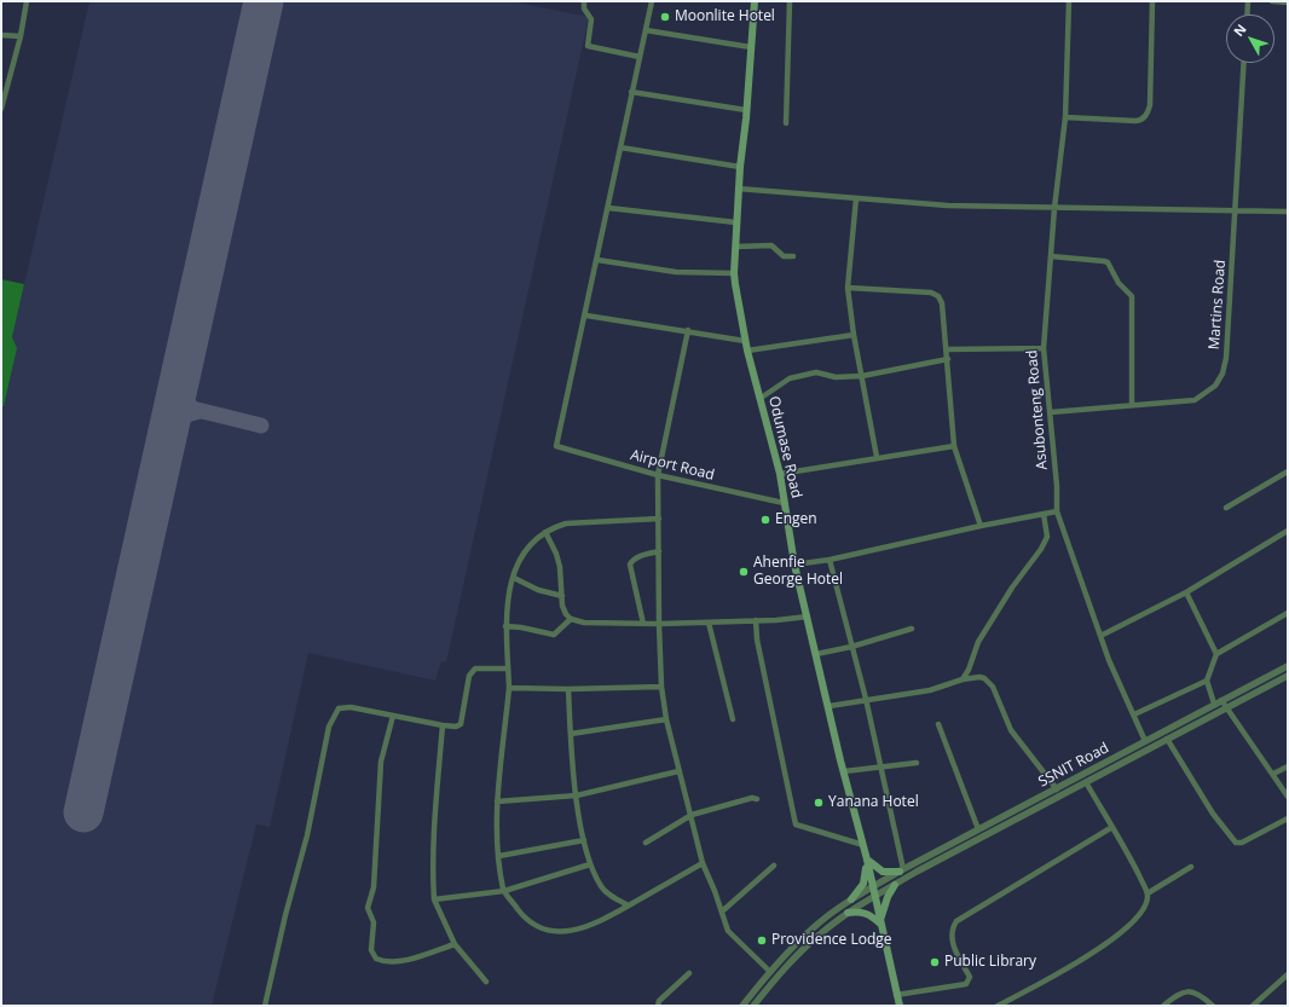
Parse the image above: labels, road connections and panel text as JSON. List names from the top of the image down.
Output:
{
  "streets": {
    "main road": ["Odumase Road"],
    "street": [
      "Martins Road",
      "Asubonteng Road",
      "Airport Road",
      "SSNIT Road"
    ]
  },
  "crossings": [
    ["Martins Road", "Asubonteng Road"],
    ["Asubonteng Road", "SSNIT Road"],
    ["Odumase Road", "Airport Road"],
    ["Odumase Road", "SSNIT Road"]
  ],
  "places": [
    "Moonlite Hotel",
    "Engen",
    "Ahenfie George Hotel",
    "Yanana Hotel",
    "Providence Lodge",
    "Public Library"
  ],
  "north": "top left"
}
